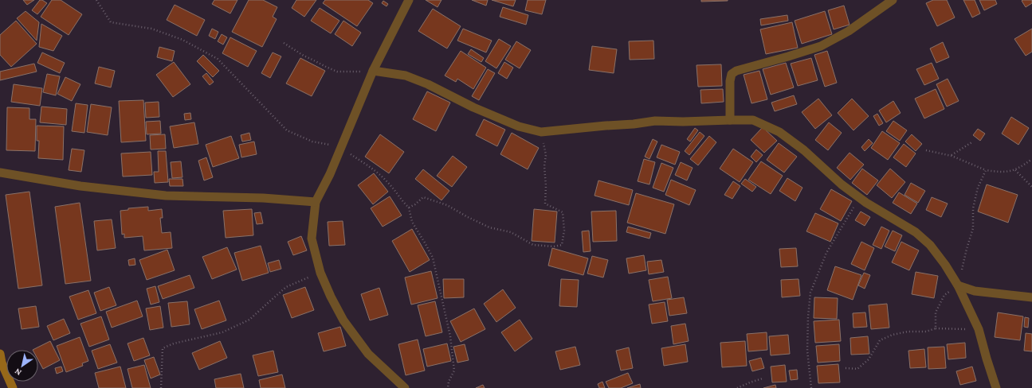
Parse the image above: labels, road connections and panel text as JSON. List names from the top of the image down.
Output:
{
  "north": "bottom left"
}
